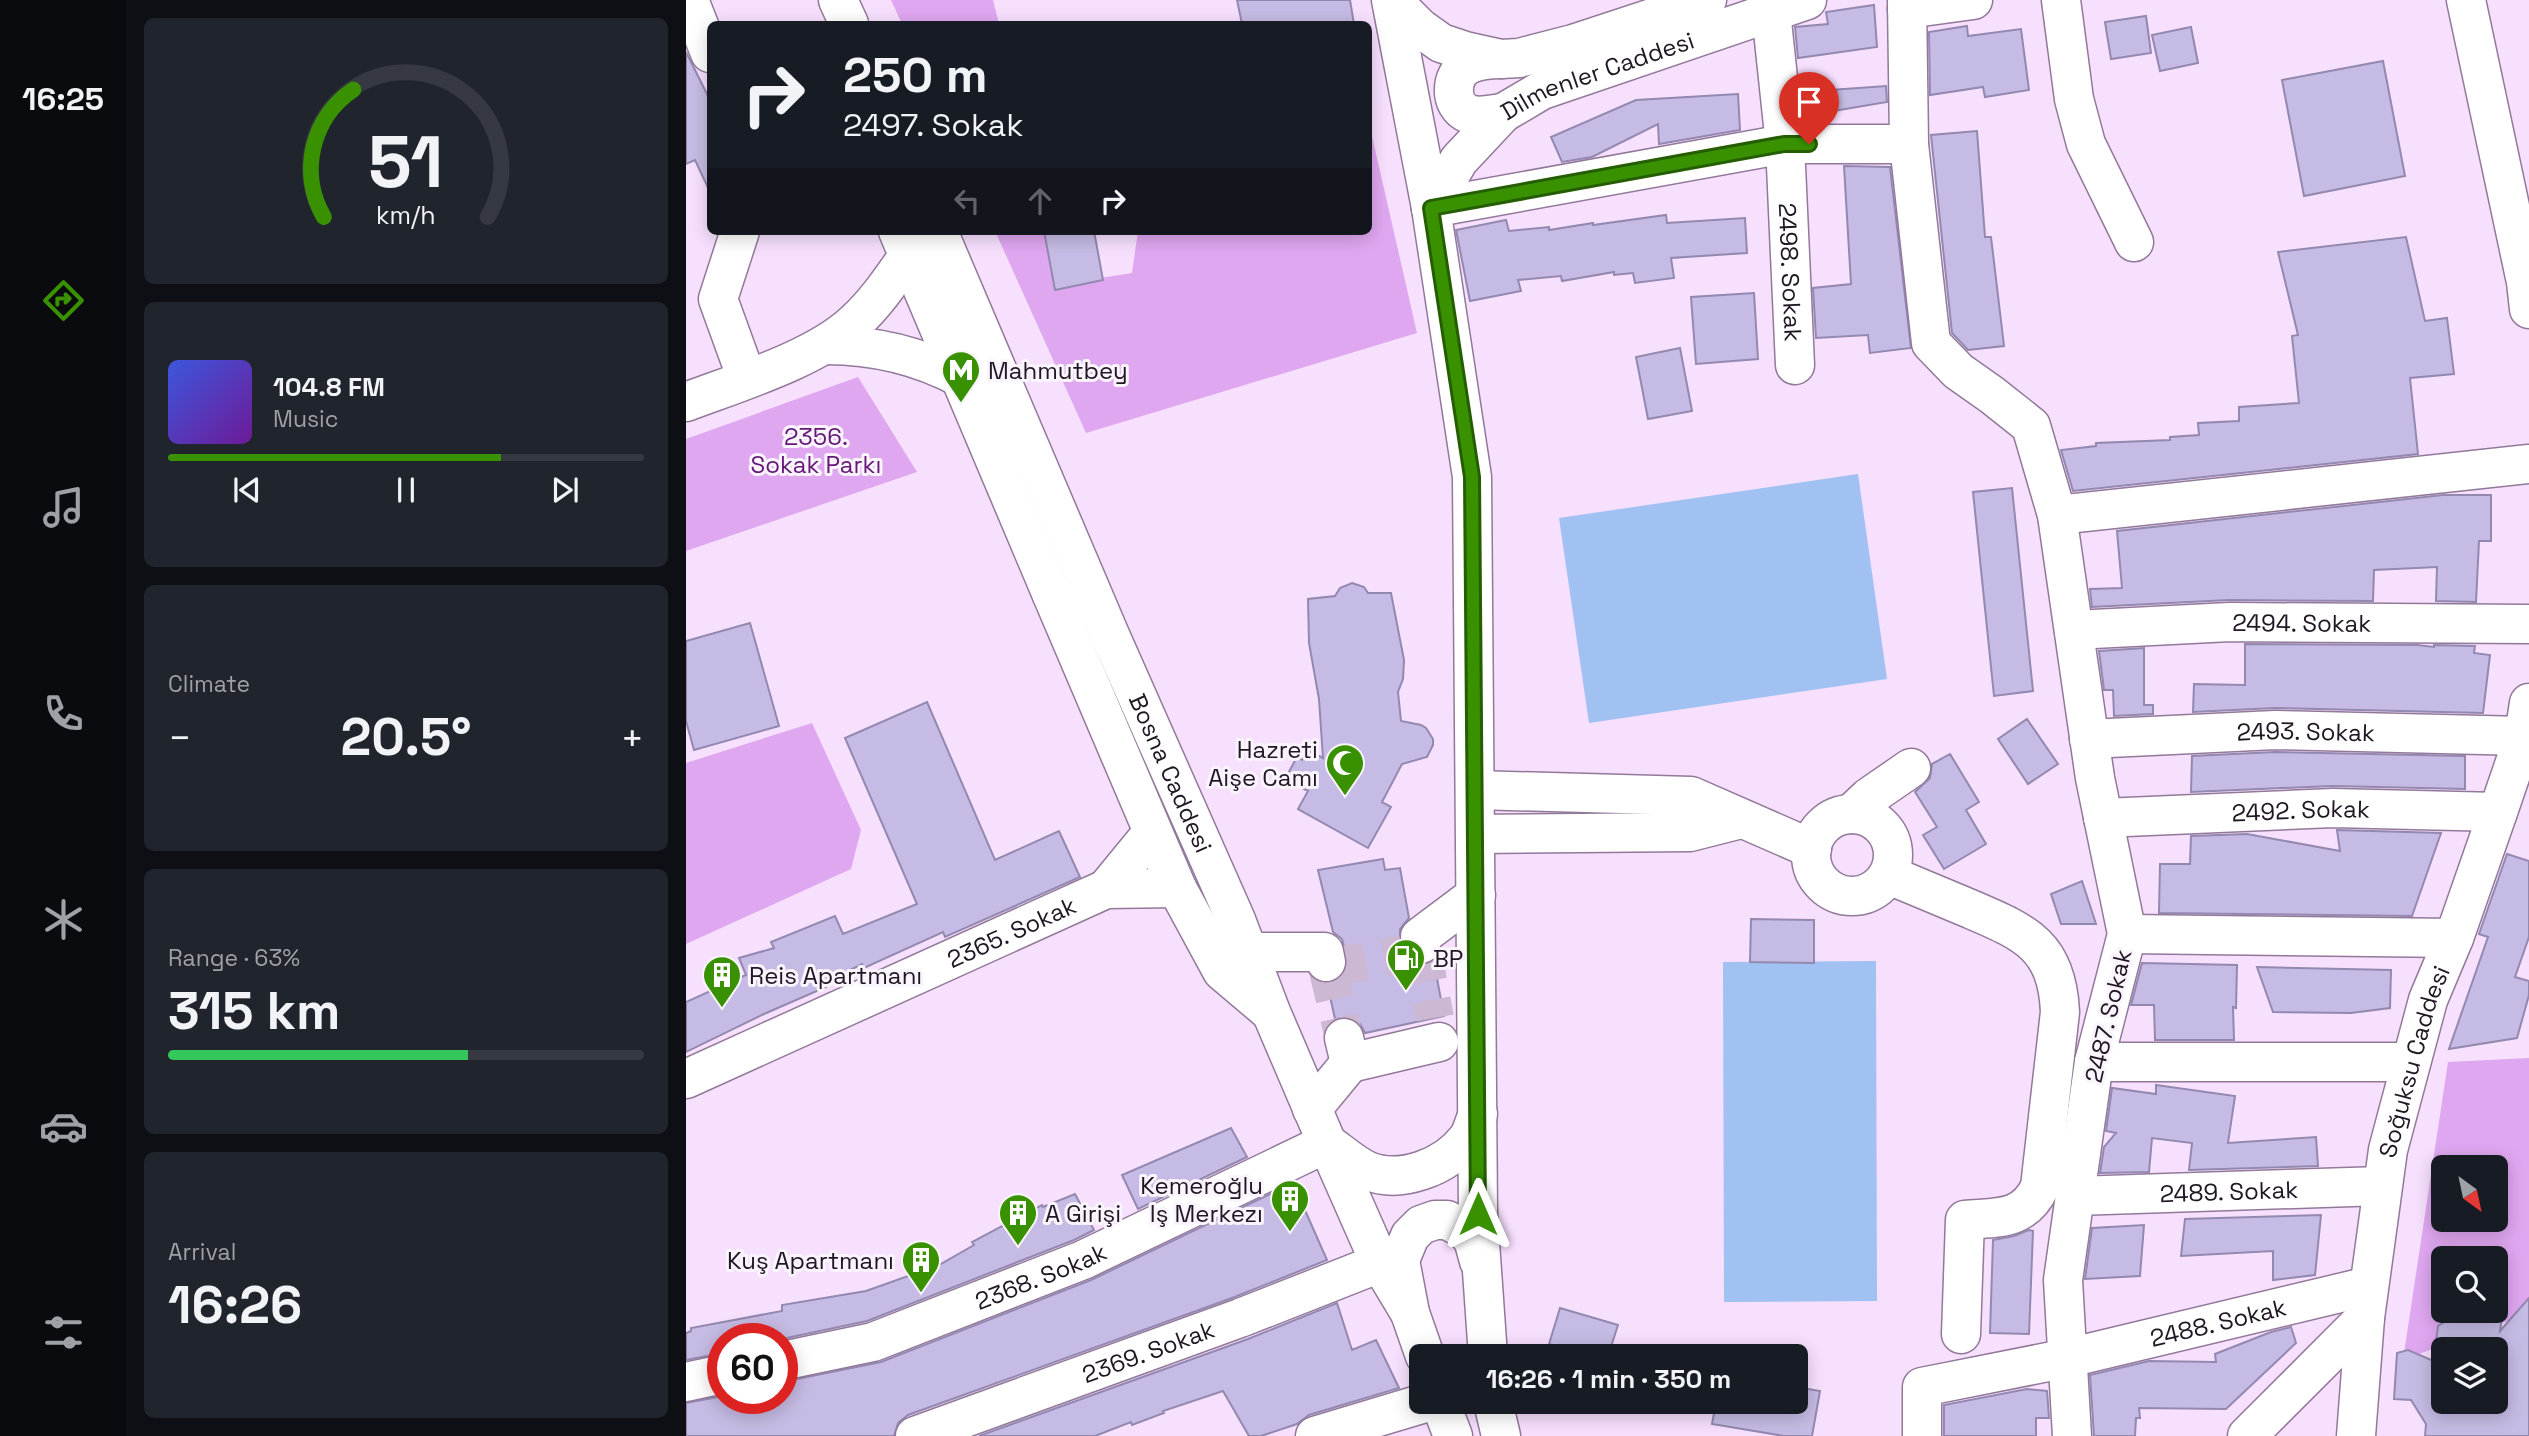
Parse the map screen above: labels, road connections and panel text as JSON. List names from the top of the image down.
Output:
{
  "streets": {
    "street": [
      "Dilmenler Caddesi",
      "2498. Sokak",
      "2494. Sokak",
      "2493. Sokak",
      "Bosna Caddesi",
      "2492. Sokak",
      "2365. Sokak",
      "2487. Sokak",
      "Soğuksu Caddesi",
      "2489. Sokak",
      "2368. Sokak",
      "2488. Sokak",
      "2369. Sokak"
    ]
  },
  "crossings": [
    ["Dilmenler Caddesi", "2498. Sokak"],
    ["2494. Sokak", "2487. Sokak"],
    ["2493. Sokak", "2487. Sokak"],
    ["2493. Sokak", "Soğuksu Caddesi"],
    ["Bosna Caddesi", "2368. Sokak"],
    ["Bosna Caddesi", "2369. Sokak"],
    ["2492. Sokak", "2487. Sokak"],
    ["2492. Sokak", "Soğuksu Caddesi"],
    ["2487. Sokak", "2489. Sokak"],
    ["2487. Sokak", "2488. Sokak"],
    ["Soğuksu Caddesi", "2489. Sokak"],
    ["Soğuksu Caddesi", "2488. Sokak"]
  ],
  "parks": ["2356. Sokak Parkı"],
  "places": {
    "metro station": ["Mahmutbey"],
    "mosque": ["Hazreti Aişe Camı"],
    "fuel station": ["BP"],
    "building": [
      "Reis Apartmanı",
      "Kemeroğlu Iş Merkezı",
      "A Girişi",
      "Kuş Apartmanı"
    ]
  },
  "north": "bottom right",
  "page": {
    "tabs": "16:25",
    "turn": ["250 m", "2497. Sokak"],
    "song": ["104.8 FM", "Music"],
    "tile": [
      "Climate",
      ["Range · 63%", "315 km"],
      ["Arrival", "16:26"]
    ],
    "heat": ["−", "20.5°", "+"],
    "limit": "60",
    "trip": "16:26 · 1 min · 350 m",
    "gauge": ["51", "km/h"]
  }
}
